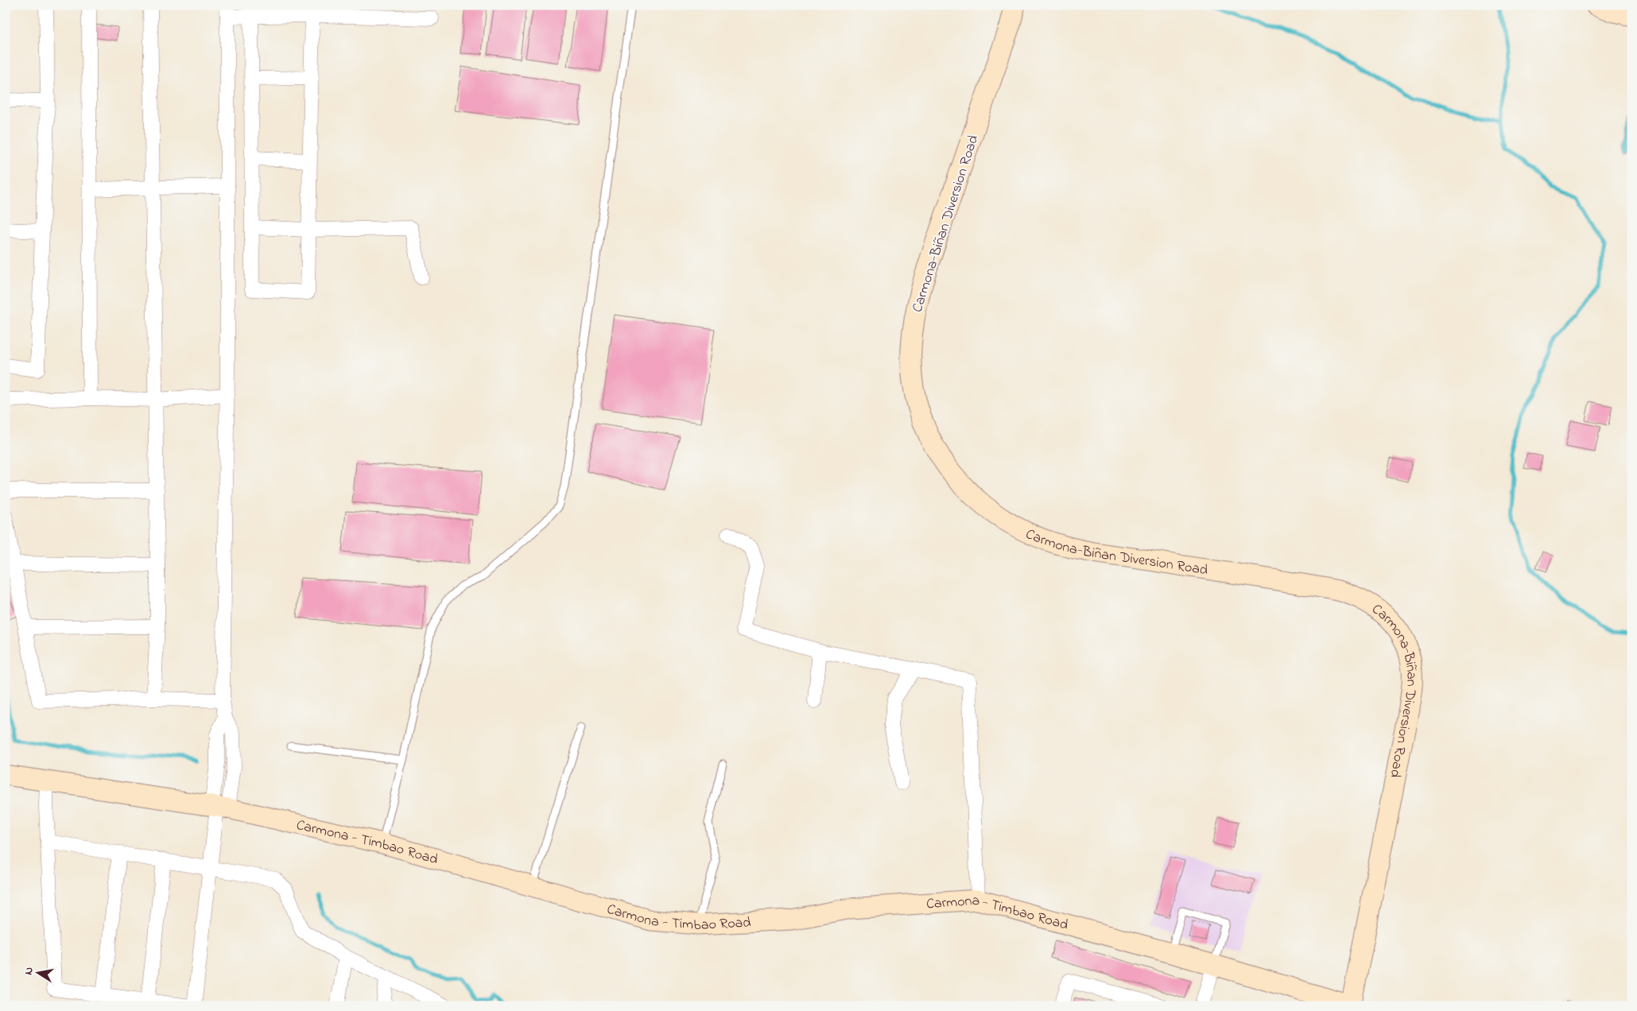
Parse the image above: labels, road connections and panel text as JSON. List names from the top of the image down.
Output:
{
  "streets": {
    "main road": ["Carmona-Biñan Diversion Road", "Carmona - Timbao Road"]
  },
  "crossings": [
    ["Carmona-Biñan Diversion Road", "Carmona - Timbao Road"]
  ],
  "north": "left"
}
